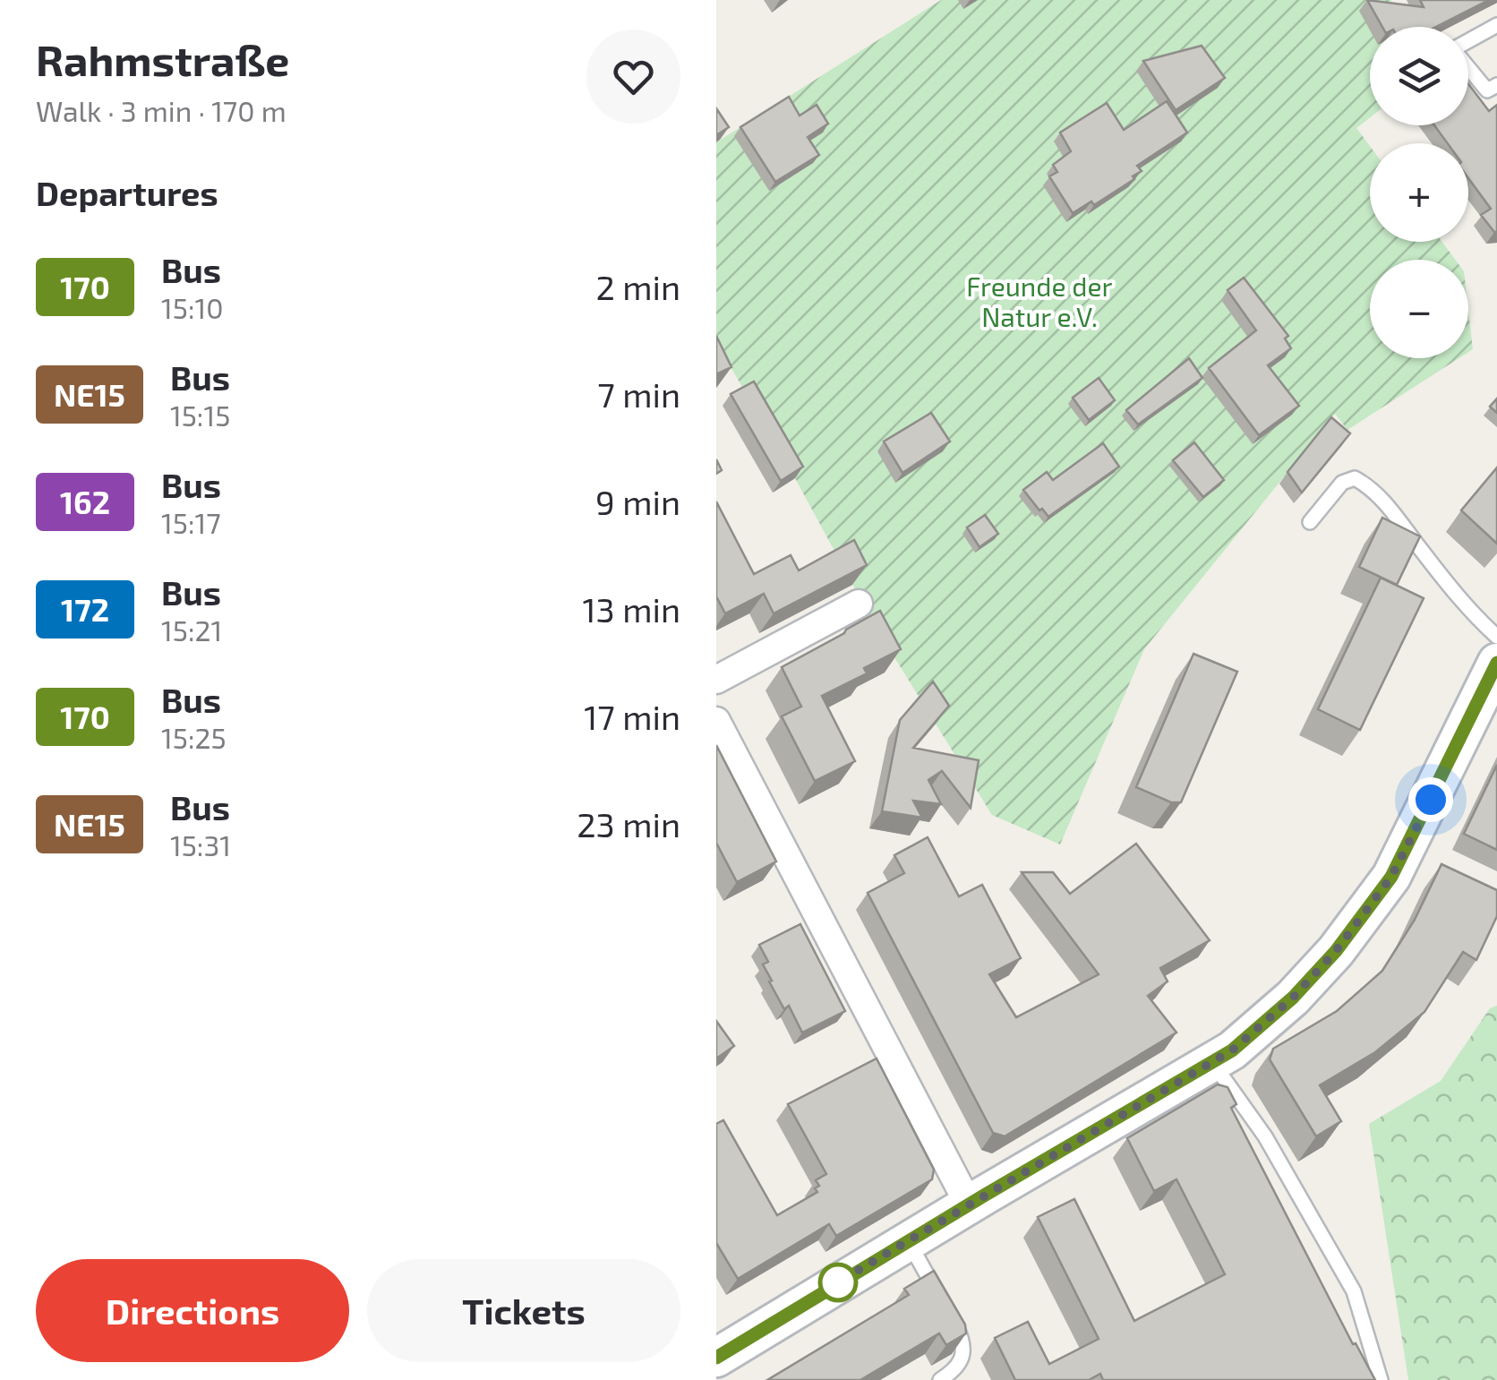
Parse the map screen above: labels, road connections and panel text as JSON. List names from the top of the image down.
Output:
{
  "parks": ["Freunde der Natur e.V."],
  "lines": ["bus line 170"],
  "page": {
    "heading": [
      ["Rahmstraße", "Walk · 3 min · 170 m"],
      "Departures"
    ],
    "map_buttons": ["+", "−"],
    "list": [
      {
        "mark": "170",
        "name": "Bus",
        "note": "15:10",
        "value": "2 min"
      },
      {
        "mark": "NE15",
        "name": "Bus",
        "note": "15:15",
        "value": "7 min"
      },
      {
        "mark": "162",
        "name": "Bus",
        "note": "15:17",
        "value": "9 min"
      },
      {
        "mark": "172",
        "name": "Bus",
        "note": "15:21",
        "value": "13 min"
      },
      {
        "mark": "170",
        "name": "Bus",
        "note": "15:25",
        "value": "17 min"
      },
      {
        "mark": "NE15",
        "name": "Bus",
        "note": "15:31",
        "value": "23 min"
      }
    ],
    "buttons": ["Directions", "Tickets"]
  }
}
